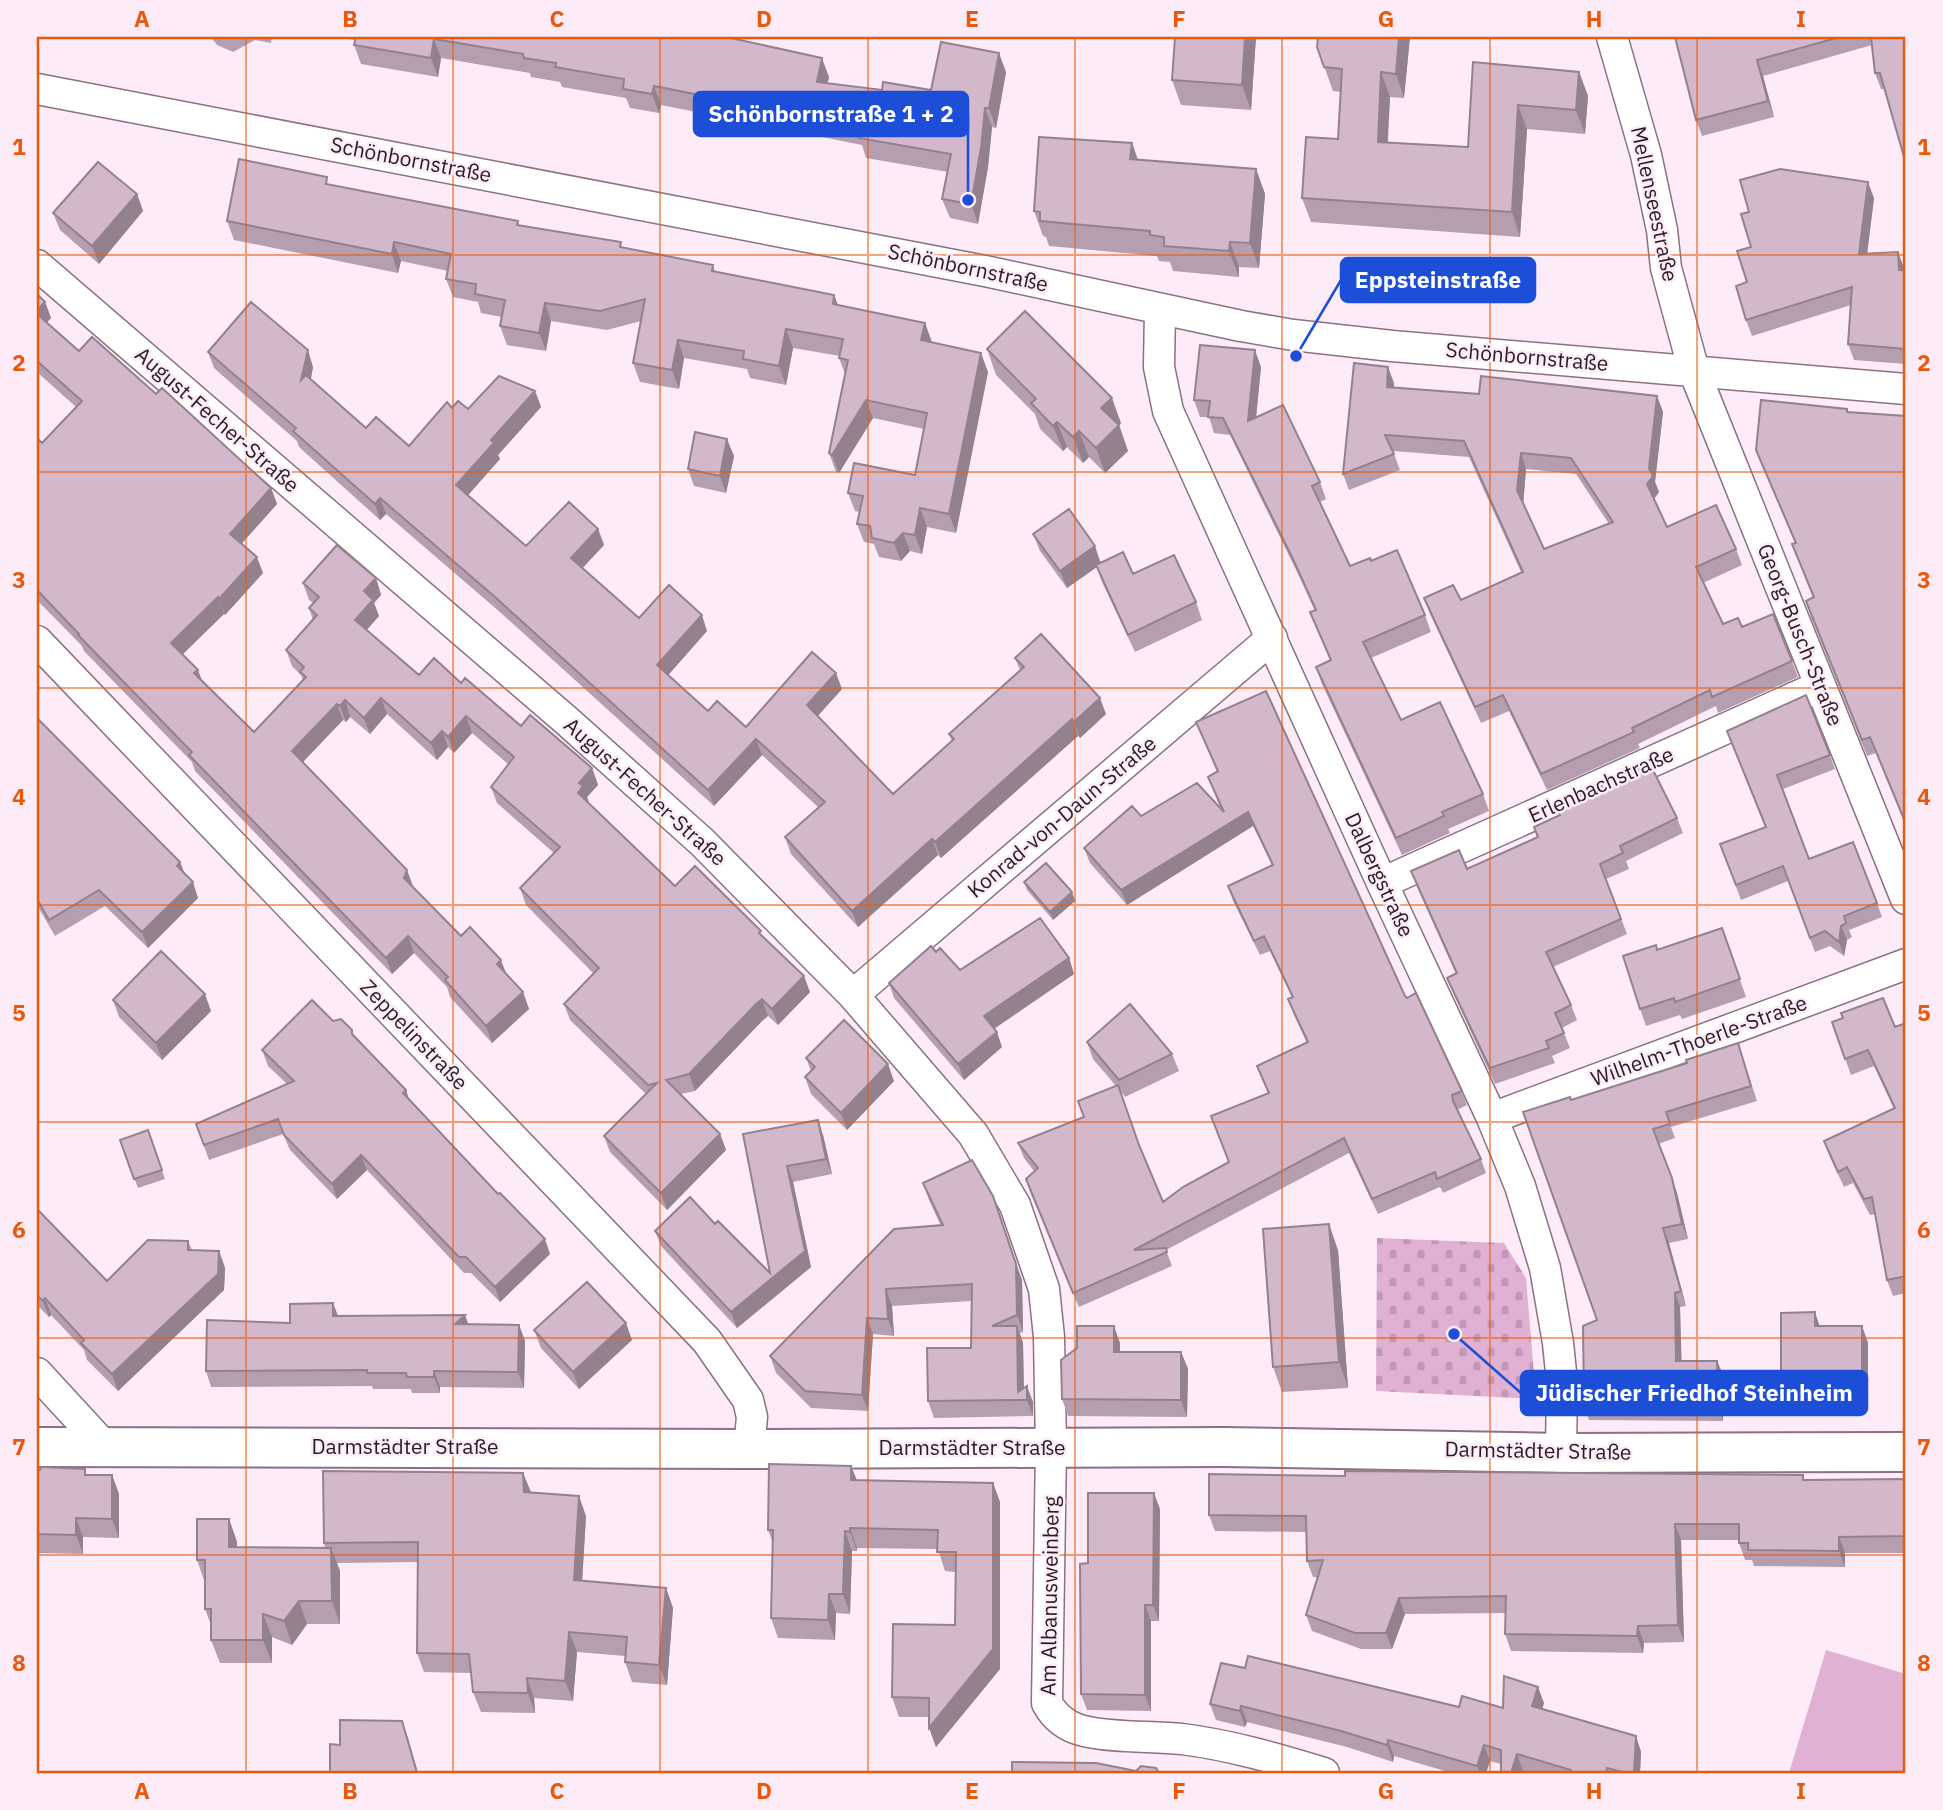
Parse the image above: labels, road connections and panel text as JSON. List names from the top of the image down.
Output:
{
  "streets": {
    "street": [
      "Schönbornstraße",
      "Mellenseestraße",
      "August-Fecher-Straße",
      "Georg-Busch-Straße",
      "Erlenbachstraße",
      "Konrad-von-Daun-Straße",
      "Dalbergstraße",
      "Zeppelinstraße",
      "Wilhelm-Thoerle-Straße",
      "Darmstädter Straße",
      "Am Albanusweinberg"
    ]
  },
  "crossings": [
    ["Schönbornstraße", "Mellenseestraße"],
    ["Schönbornstraße", "Georg-Busch-Straße"],
    ["Schönbornstraße", "Dalbergstraße"],
    ["Mellenseestraße", "Georg-Busch-Straße"],
    ["August-Fecher-Straße", "Konrad-von-Daun-Straße"],
    ["August-Fecher-Straße", "Darmstädter Straße"],
    ["August-Fecher-Straße", "Am Albanusweinberg"],
    ["Georg-Busch-Straße", "Erlenbachstraße"],
    ["Erlenbachstraße", "Dalbergstraße"],
    ["Konrad-von-Daun-Straße", "Dalbergstraße"],
    ["Dalbergstraße", "Wilhelm-Thoerle-Straße"],
    ["Dalbergstraße", "Darmstädter Straße"],
    ["Zeppelinstraße", "Darmstädter Straße"],
    ["Darmstädter Straße", "Am Albanusweinberg"]
  ],
  "places": ["Schönbornstraße 1 + 2", "Eppsteinstraße", "Jüdischer Friedhof Steinheim"],
  "grid": {
    "columns": [
      "A",
      "B",
      "C",
      "D",
      "E",
      "F",
      "G",
      "H",
      "I"
    ],
    "rows": [
      "1",
      "2",
      "3",
      "4",
      "5",
      "6",
      "7",
      "8"
    ]
  }
}
